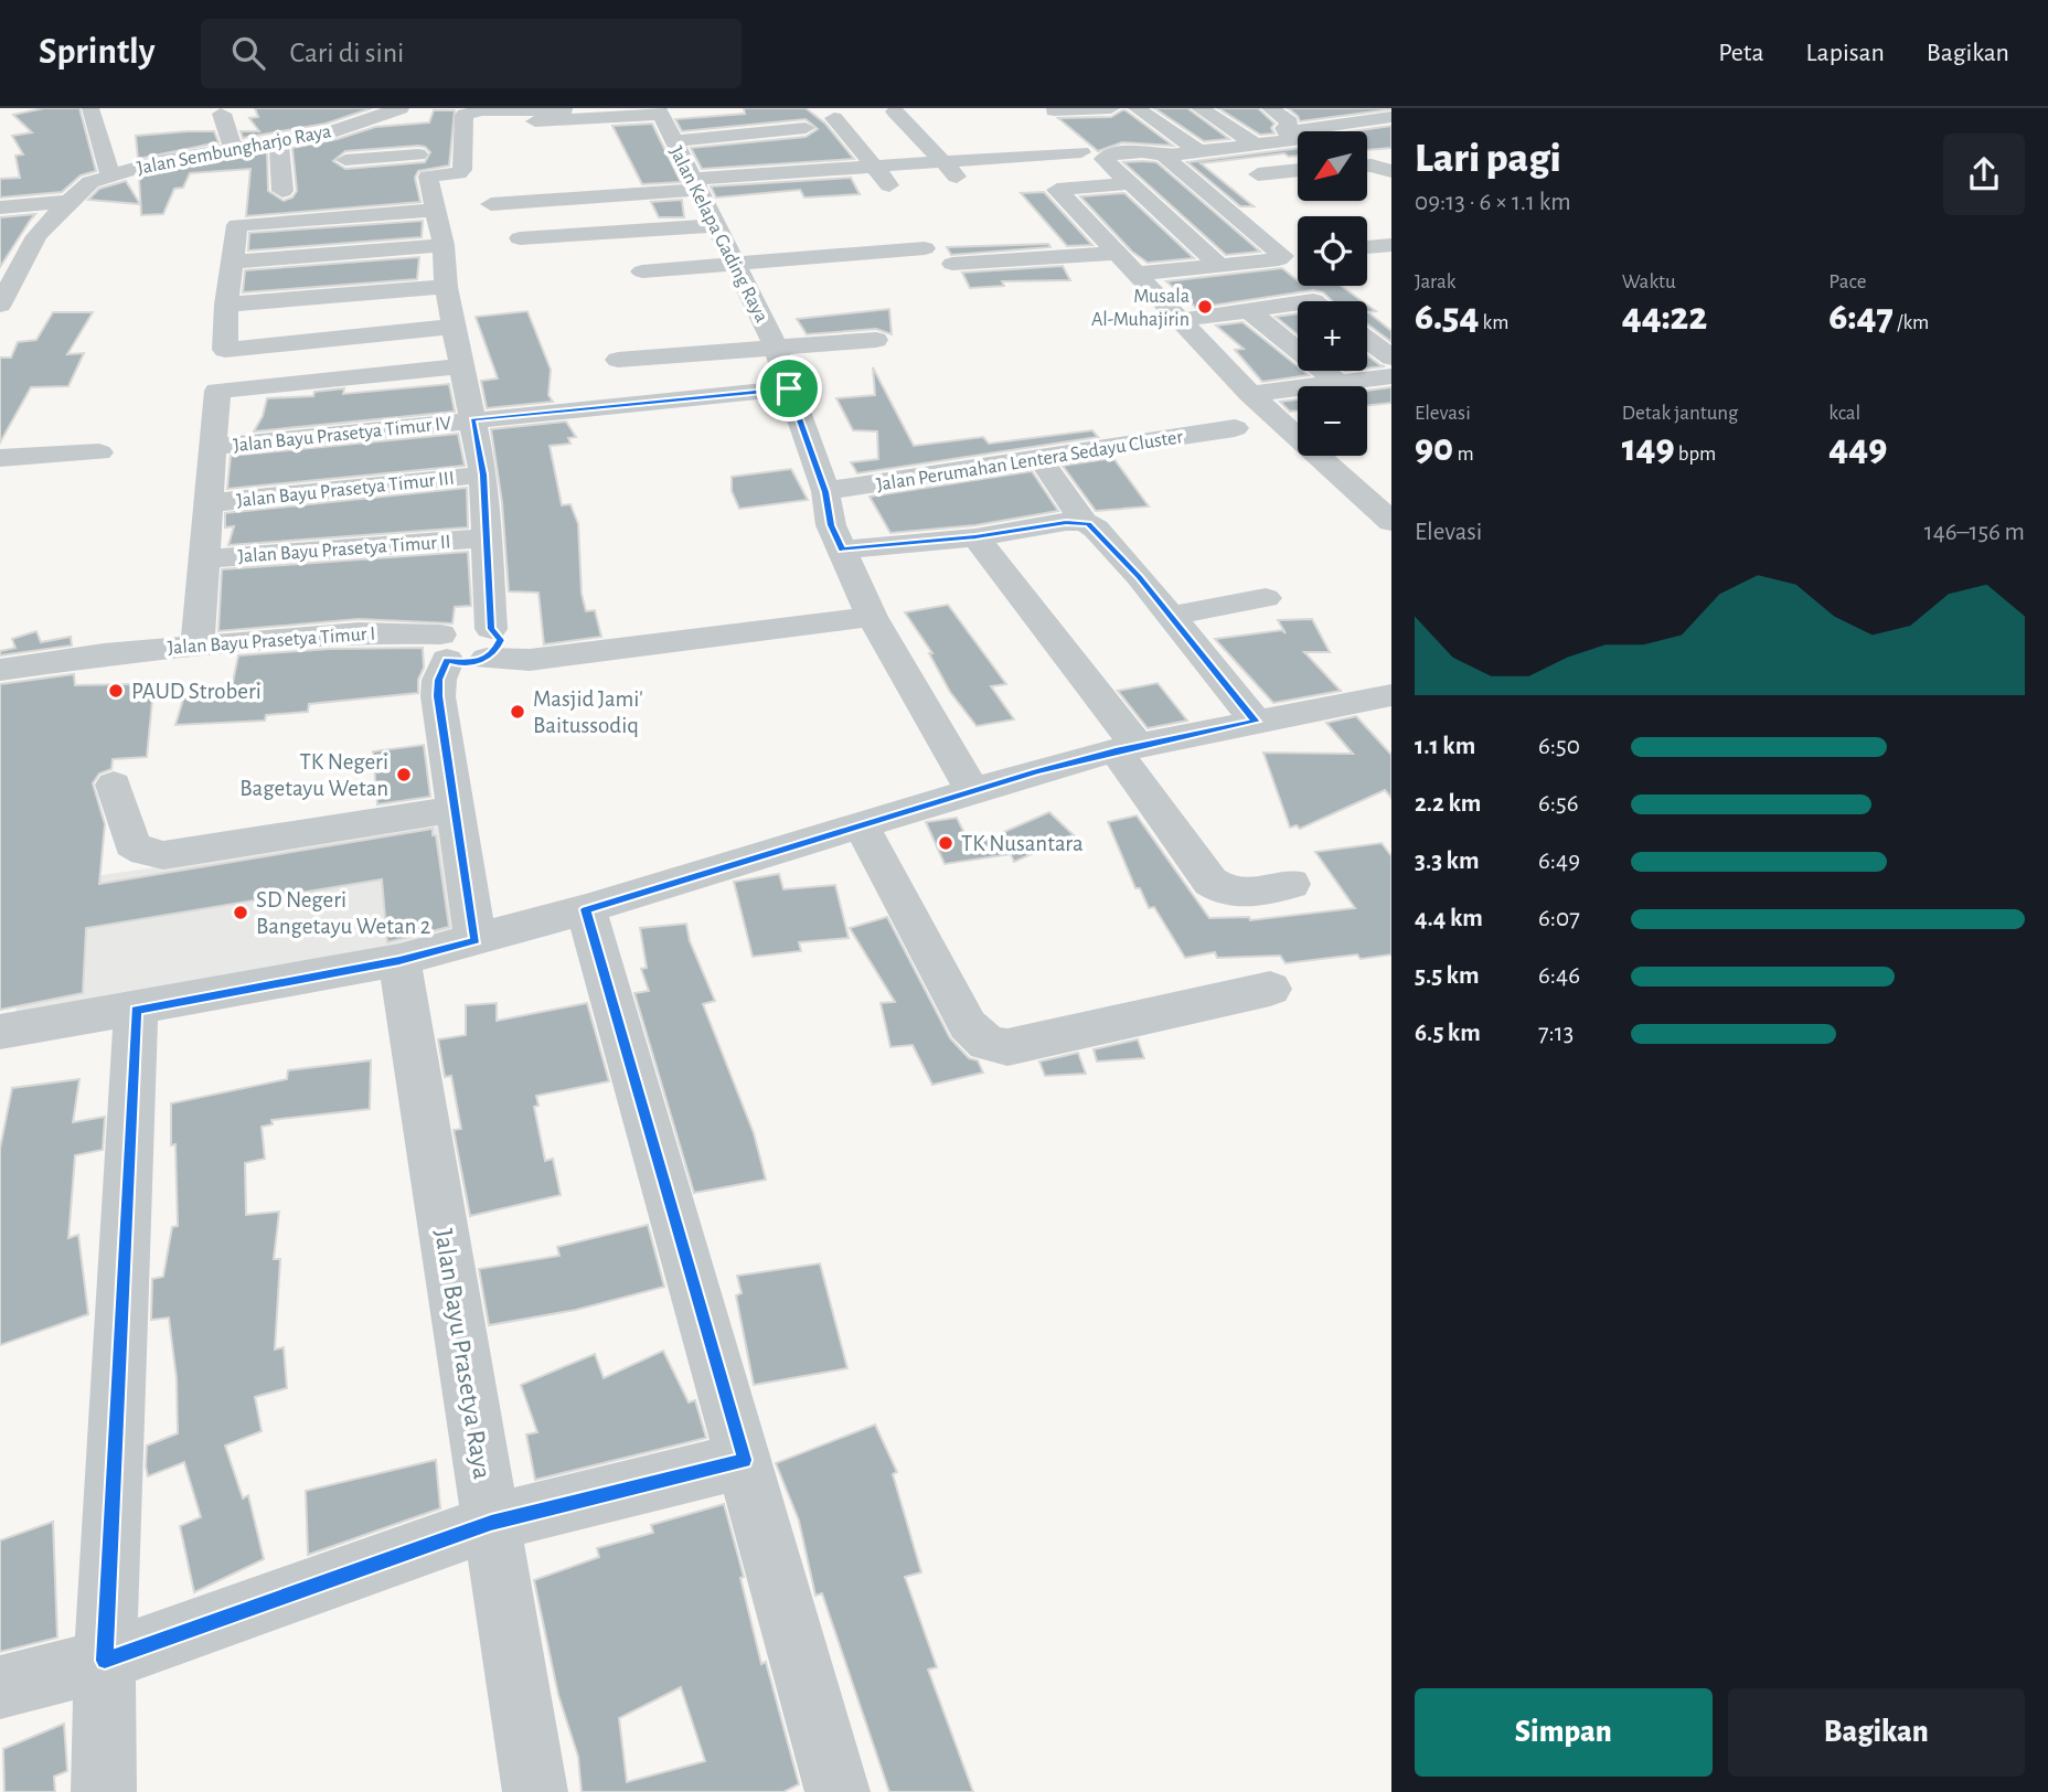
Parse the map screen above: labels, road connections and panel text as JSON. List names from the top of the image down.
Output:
{
  "streets": {
    "street": [
      "Jalan Sembungharjo Raya",
      "Jalan Kelapa Gading Raya",
      "Jalan Bayu Prasetya Timur IV",
      "Jalan Perumahan Lentera Sedayu Cluster",
      "Jalan Bayu Prasetya Timur III",
      "Jalan Bayu Prasetya Timur II",
      "Jalan Bayu Prasetya Timur I",
      "Jalan Bayu Prasetya Raya"
    ]
  },
  "crossings": [
    ["Jalan Kelapa Gading Raya", "Jalan Bayu Prasetya Timur IV"],
    ["Jalan Kelapa Gading Raya", "Jalan Perumahan Lentera Sedayu Cluster"],
    ["Jalan Kelapa Gading Raya", "Jalan Bayu Prasetya Timur I"]
  ],
  "places": [
    "Musala Al-Muhajirin",
    "PAUD Stroberi",
    "Masjid Jami' Baitussodiq",
    "TK Negeri Bagetayu Wetan",
    "TK Nusantara",
    "SD Negeri Bangetayu Wetan 2"
  ],
  "north": "bottom left",
  "page": {
    "header": "Sprintly",
    "search": "Cari di sini",
    "nav": ["Peta", "Lapisan", "Bagikan"],
    "heading": ["Lari pagi", "09:13 · 6 × 1.1 km"],
    "map_buttons": ["+", "−"],
    "stats": [
      ["Jarak", "6.54 km"],
      ["Waktu", "44:22"],
      ["Pace", "6:47 /km"],
      ["Elevasi", "90 m"],
      ["Detak jantung", "149 bpm"],
      ["kcal", "449"]
    ],
    "chart": ["Elevasi", "146–156 m"],
    "list": [
      {
        "name": "1.1 km",
        "note": "6:50"
      },
      {
        "name": "2.2 km",
        "note": "6:56"
      },
      {
        "name": "3.3 km",
        "note": "6:49"
      },
      {
        "name": "4.4 km",
        "note": "6:07"
      },
      {
        "name": "5.5 km",
        "note": "6:46"
      },
      {
        "name": "6.5 km",
        "note": "7:13"
      }
    ],
    "buttons": ["Simpan", "Bagikan"]
  }
}
